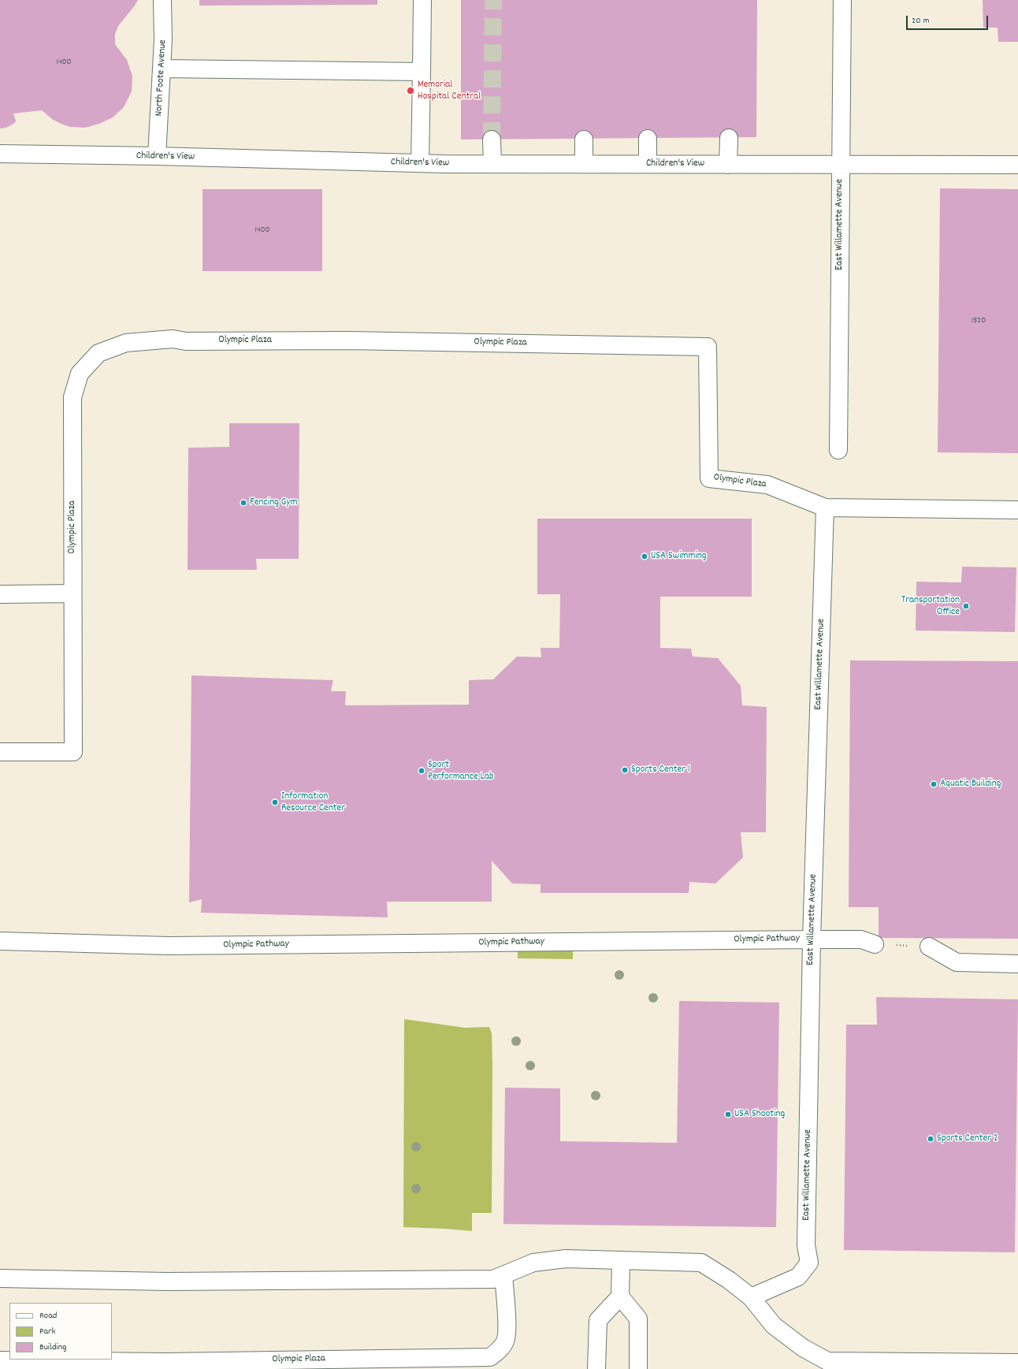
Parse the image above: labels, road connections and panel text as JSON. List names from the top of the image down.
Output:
{
  "streets": {
    "street": [
      "North Foote Avenue",
      "Children's View",
      "East Willamette Avenue",
      "Olympic Plaza",
      "Olympic Pathway"
    ]
  },
  "crossings": [
    ["North Foote Avenue", "Children's View"],
    ["Children's View", "East Willamette Avenue"],
    ["East Willamette Avenue", "Olympic Plaza"],
    ["East Willamette Avenue", "Olympic Pathway"]
  ],
  "places": [
    "Memorial Hospital Central",
    "Fencing Gym",
    "USA Swimming",
    "Transportation Office",
    "Sports Center 1",
    "Sport Performance Lab",
    "Aquatic Building",
    "Information Resource Center",
    "USA Shooting",
    "Sports Center 2"
  ],
  "house_numbers": ["1400", "1400", "1520"],
  "legend": ["Road", "Park", "Building"],
  "scale_bar": "20 m"
}
